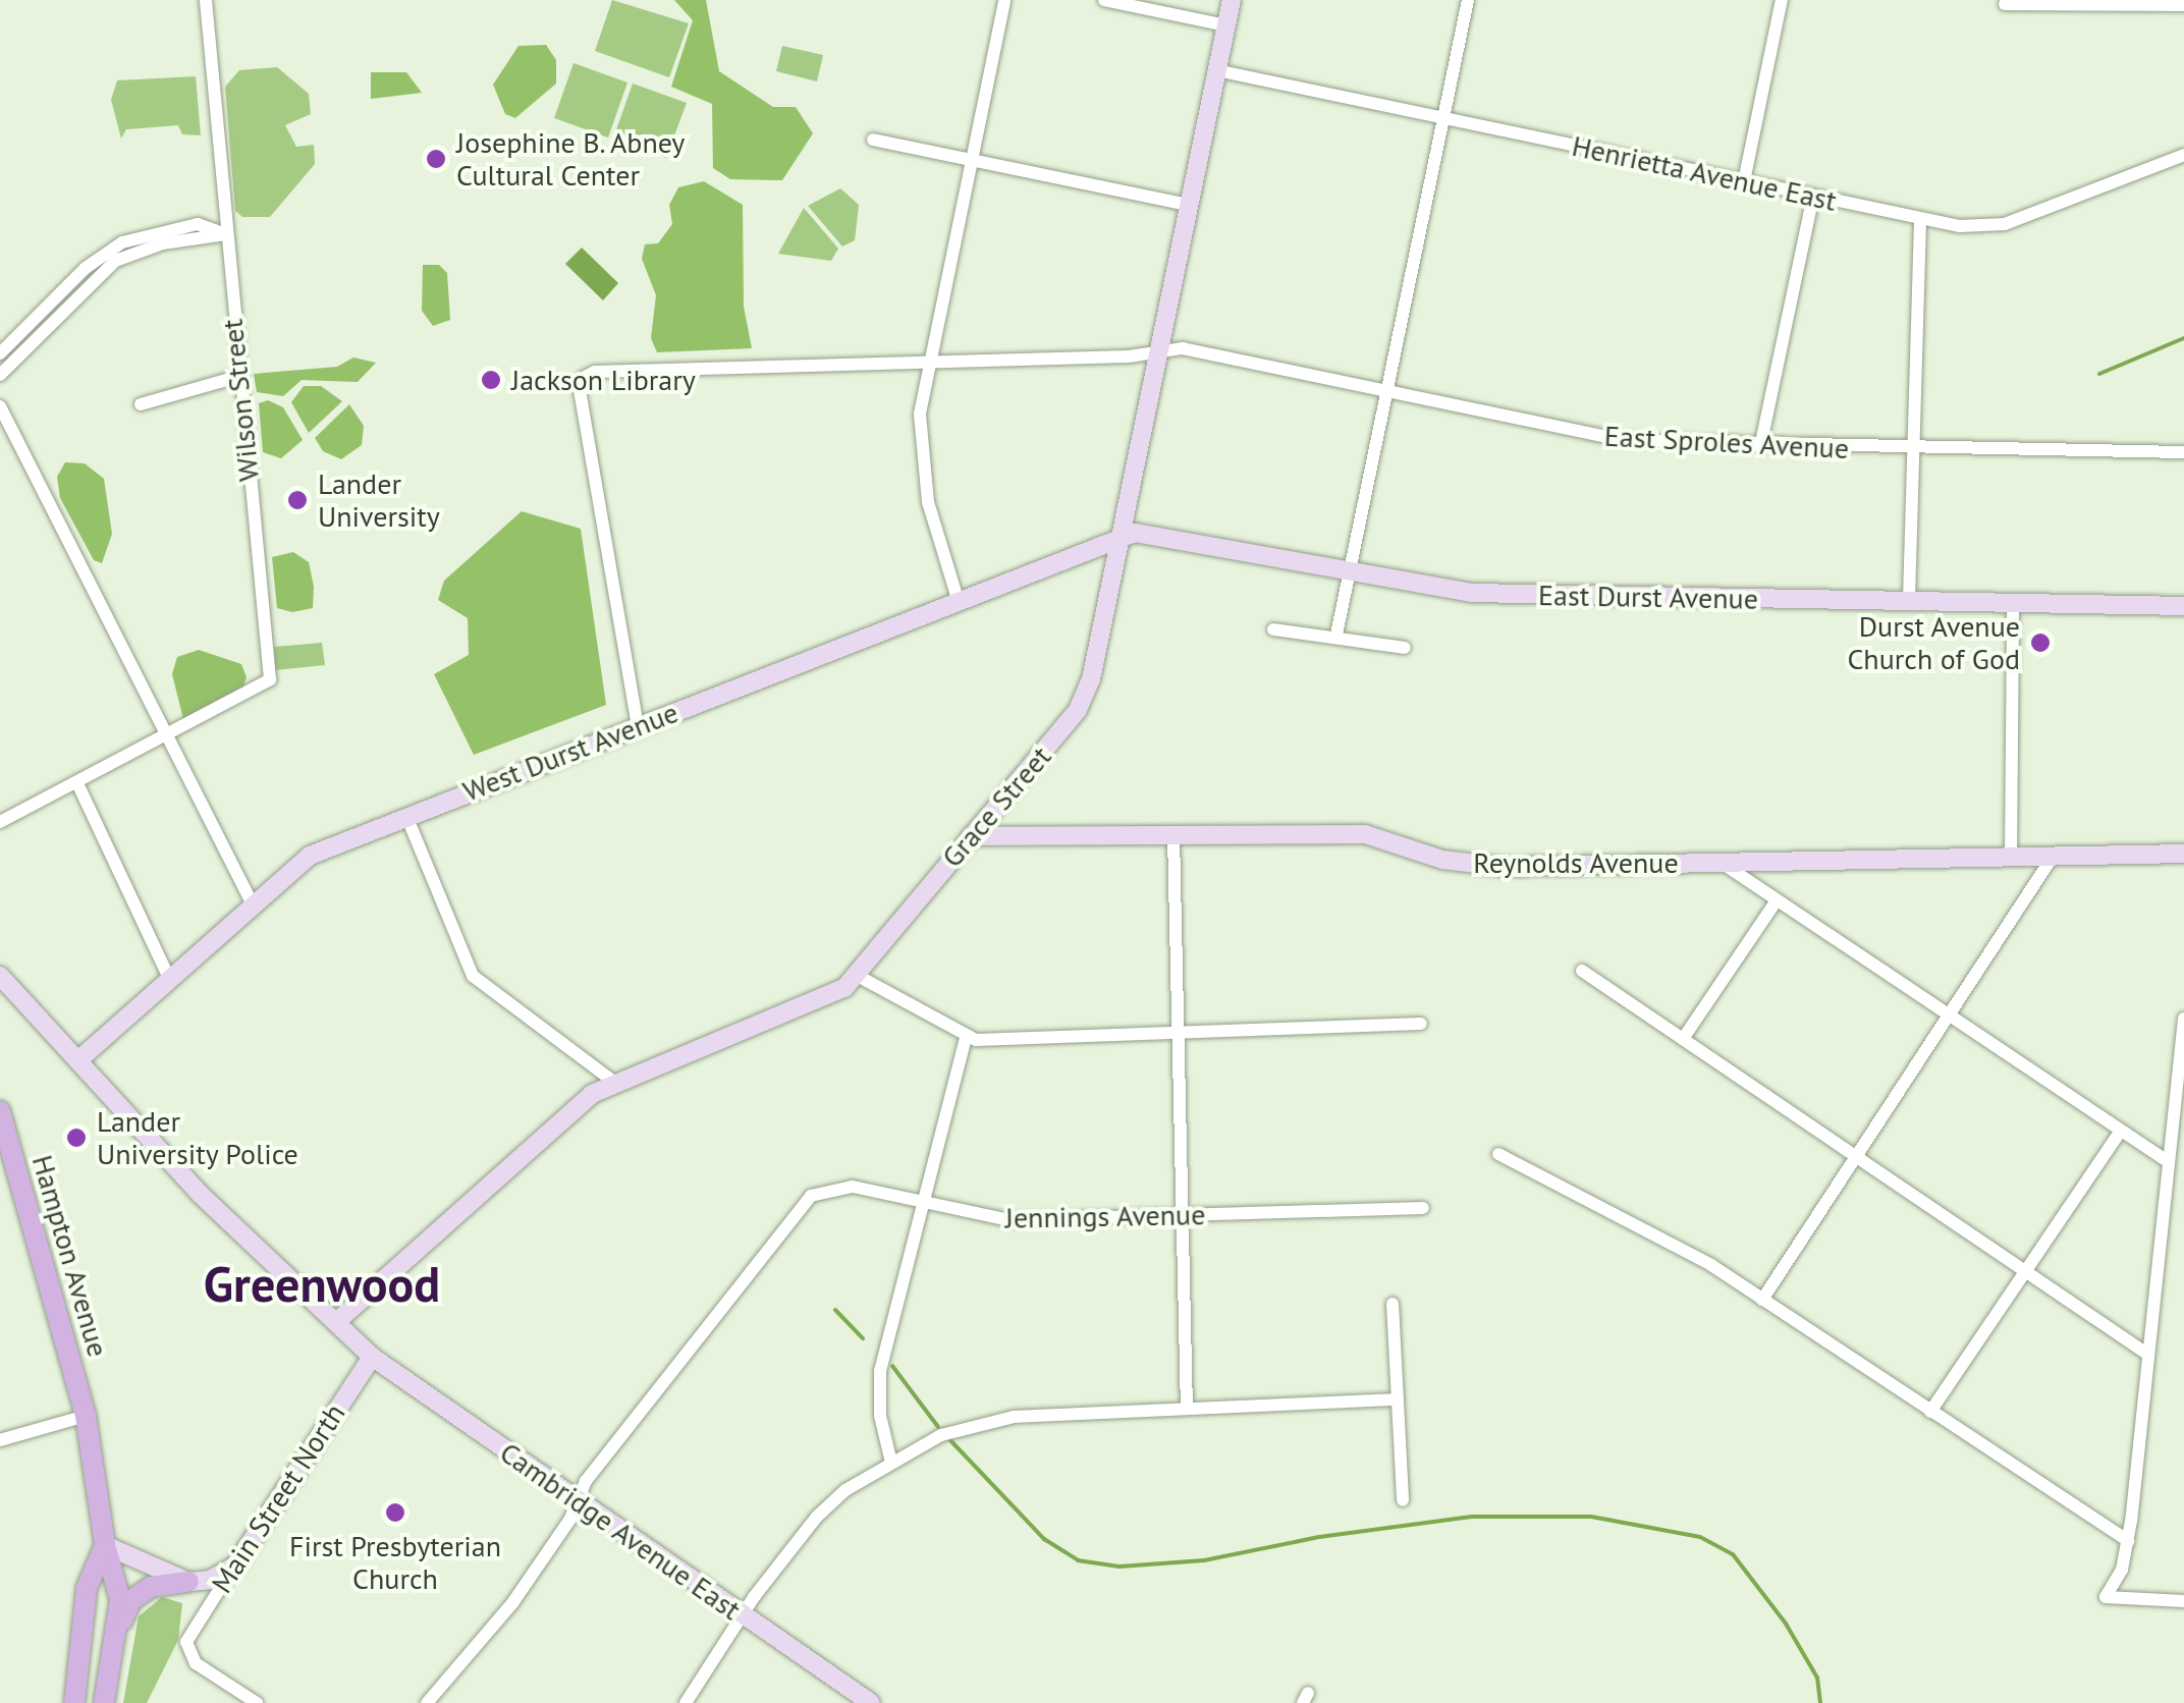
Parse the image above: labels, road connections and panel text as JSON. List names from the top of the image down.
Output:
{
  "streets": {
    "main road": [
      "East Durst Avenue",
      "West Durst Avenue",
      "Grace Street",
      "Reynolds Avenue",
      "Hampton Avenue",
      "Main Street North",
      "Cambridge Avenue East"
    ],
    "street": [
      "Henrietta Avenue East",
      "Wilson Street",
      "East Sproles Avenue",
      "Jennings Avenue"
    ]
  },
  "crossings": [
    ["Henrietta Avenue East", "Grace Street"],
    ["East Sproles Avenue", "West Durst Avenue"],
    ["East Sproles Avenue", "Grace Street"],
    ["East Durst Avenue", "West Durst Avenue"],
    ["East Durst Avenue", "Grace Street"],
    ["West Durst Avenue", "Grace Street"],
    ["West Durst Avenue", "Cambridge Avenue East"],
    ["Grace Street", "Reynolds Avenue"],
    ["Grace Street", "Cambridge Avenue East"],
    ["Jennings Avenue", "Cambridge Avenue East"],
    ["Main Street North", "Cambridge Avenue East"]
  ],
  "districts": ["Greenwood"],
  "places": [
    "Josephine B. Abney Cultural Center",
    "Jackson Library",
    "Lander University",
    "Durst Avenue Church of God",
    "Lander University Police",
    "First Presbyterian Church"
  ]
}
